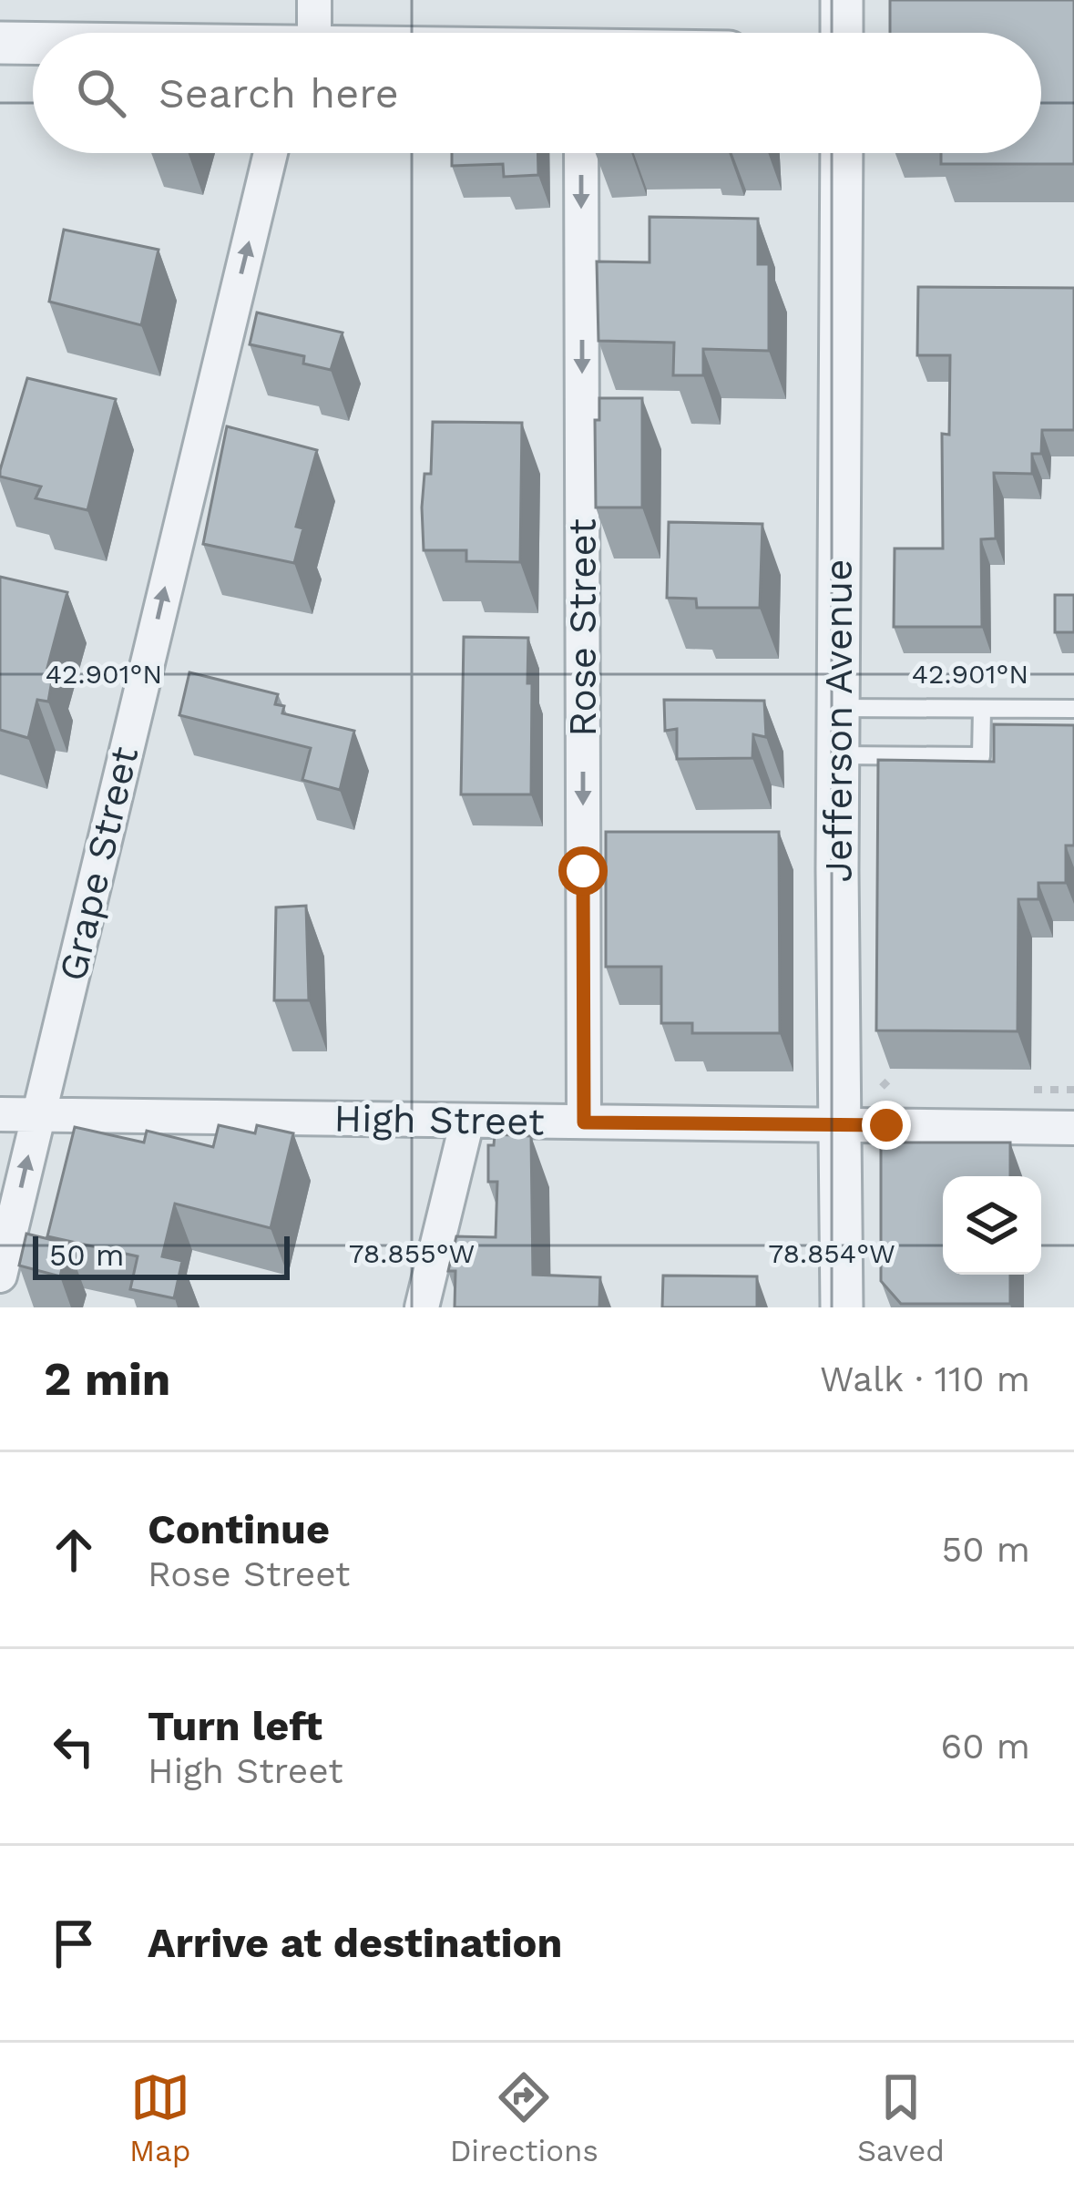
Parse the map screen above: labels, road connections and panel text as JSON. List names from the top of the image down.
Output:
{
  "streets": {
    "street": [
      "Rose Street",
      "Jefferson Avenue",
      "Grape Street",
      "High Street"
    ]
  },
  "crossings": [
    ["Rose Street", "High Street"],
    ["Jefferson Avenue", "High Street"],
    ["Grape Street", "High Street"]
  ],
  "one_way": ["Rose Street", "Grape Street"],
  "scale_bar": "50 m",
  "page": {
    "search": "Search here",
    "scale": "50 m",
    "heading": ["2 min", "Walk · 110 m"],
    "list": [
      ["Continue", "Rose Street", "50 m"],
      ["Turn left", "High Street", "60 m"],
      "Arrive at destination"
    ],
    "nav": ["Map", "Directions", "Saved"]
  },
  "coordinates": ["42.901°N", "78.855°W", "78.854°W"]
}
